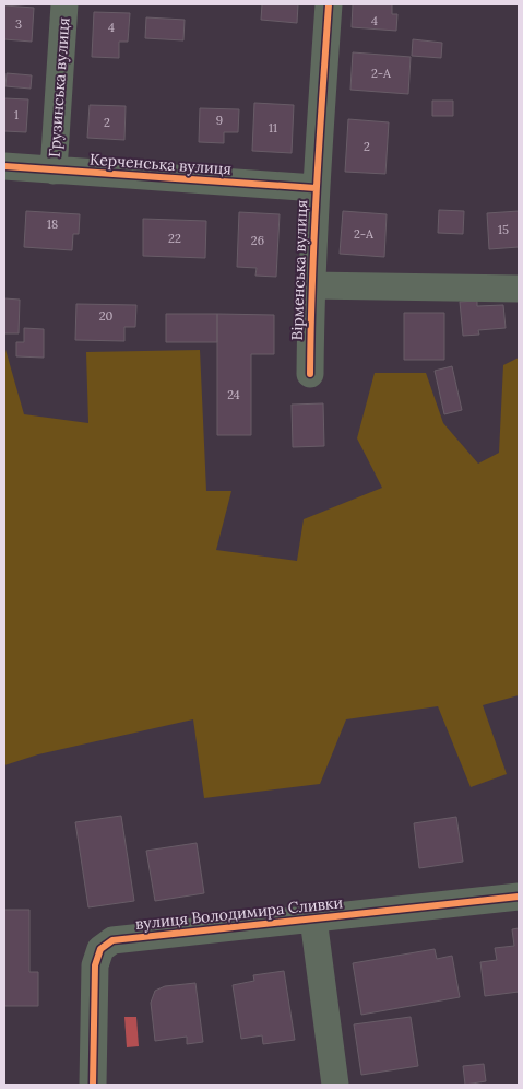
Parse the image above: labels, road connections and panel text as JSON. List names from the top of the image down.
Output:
{
  "streets": {
    "street": [
      "Грузинська вулиця",
      "Керченська вулиця",
      "Вірменська вулиця",
      "вулиця Володимира Сливки"
    ]
  },
  "crossings": [
    ["Грузинська вулиця", "Керченська вулиця"],
    ["Керченська вулиця", "Вірменська вулиця"]
  ],
  "house_numbers": [
    "4",
    "3",
    "4",
    "2-А",
    "1",
    "9",
    "2",
    "11",
    "2",
    "18",
    "15",
    "2-А",
    "22",
    "26",
    "20",
    "24"
  ]
}
